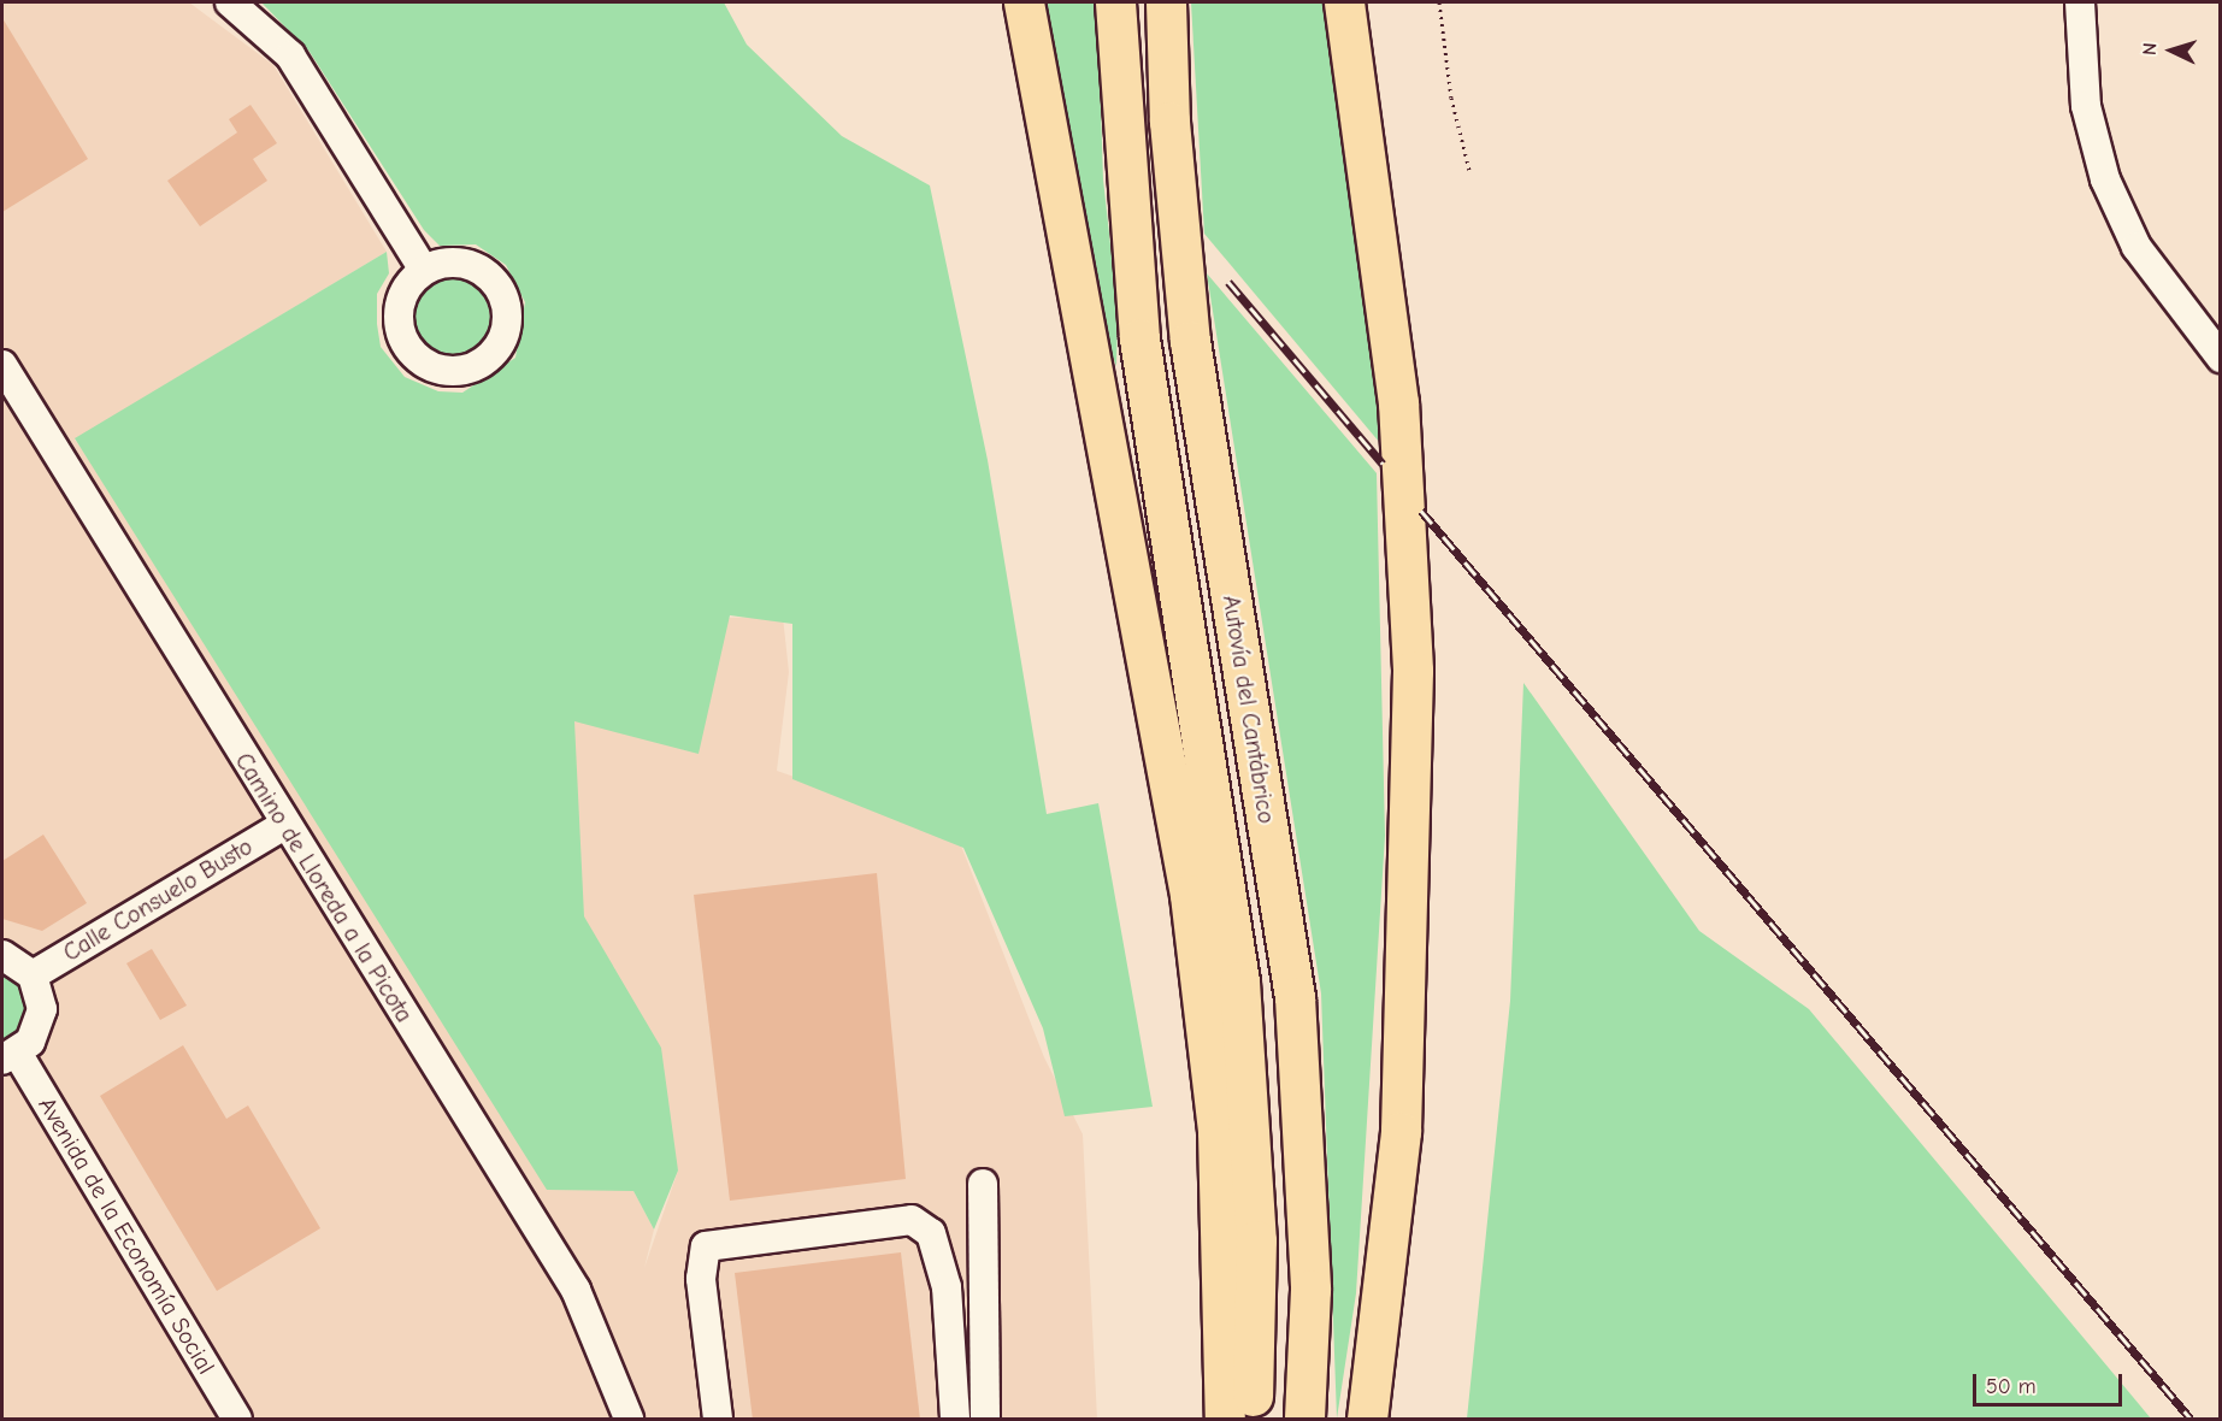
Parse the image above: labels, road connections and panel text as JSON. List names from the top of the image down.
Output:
{
  "streets": {
    "highway": ["Autovía del Cantábrico"],
    "street": ["Camino de Lloreda a la Picota", "Calle Consuelo Busto", "Avenida de la Economía Social"]
  },
  "crossings": [
    ["Camino de Lloreda a la Picota", "Calle Consuelo Busto"]
  ],
  "scale_bar": "50 m",
  "north": "left"
}
